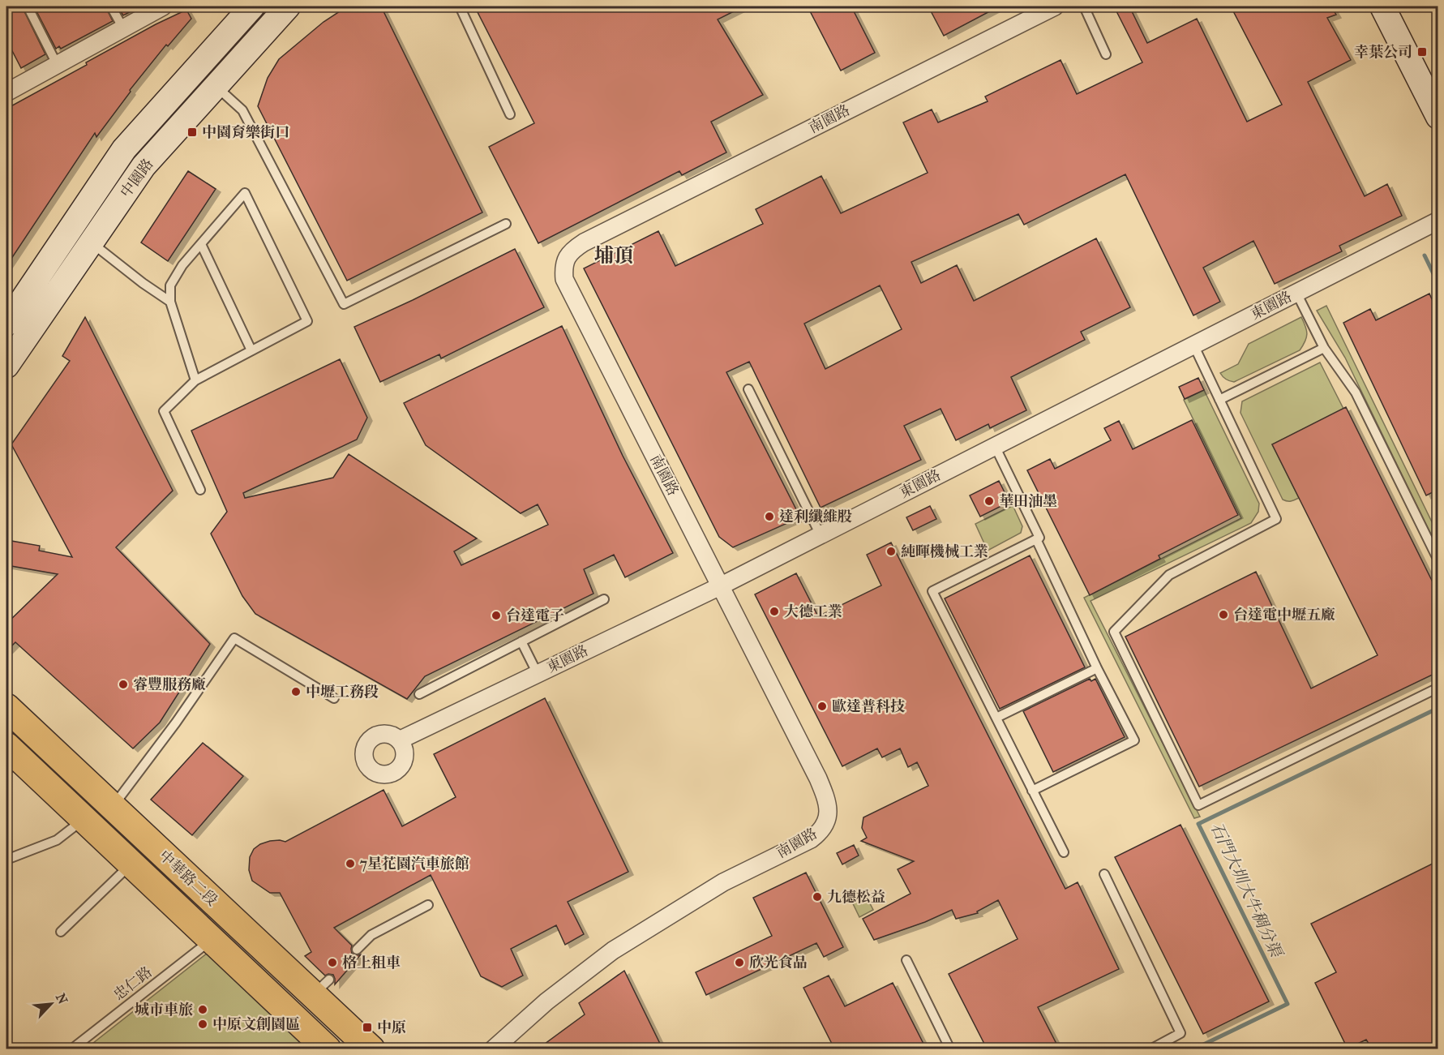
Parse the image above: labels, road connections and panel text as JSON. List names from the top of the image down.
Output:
{
  "streets": {
    "main road": ["中園路", "中華路二段"],
    "street": ["南園路", "東園路"],
    "lane": ["忠仁路"]
  },
  "crossings": [
    ["南園路", "東園路"],
    ["中華路二段", "忠仁路"]
  ],
  "districts": ["埔頂"],
  "water": ["石門大圳大牛稠分渠"],
  "places": {
    "transit": ["幸葉公司", "中園育樂街口", "中原"],
    "other": [
      "華田油墨",
      "達利纖維股",
      "純暉機械工業",
      "大德工業",
      "台達電中壢五廠",
      "台達電子",
      "睿豐服務廠",
      "中壢工務段",
      "歐達普科技",
      "7星花園汽車旅館",
      "九德松益",
      "格上租車",
      "欣光食品",
      "城市車旅",
      "中原文創園區"
    ]
  },
  "north": "top right"
}
